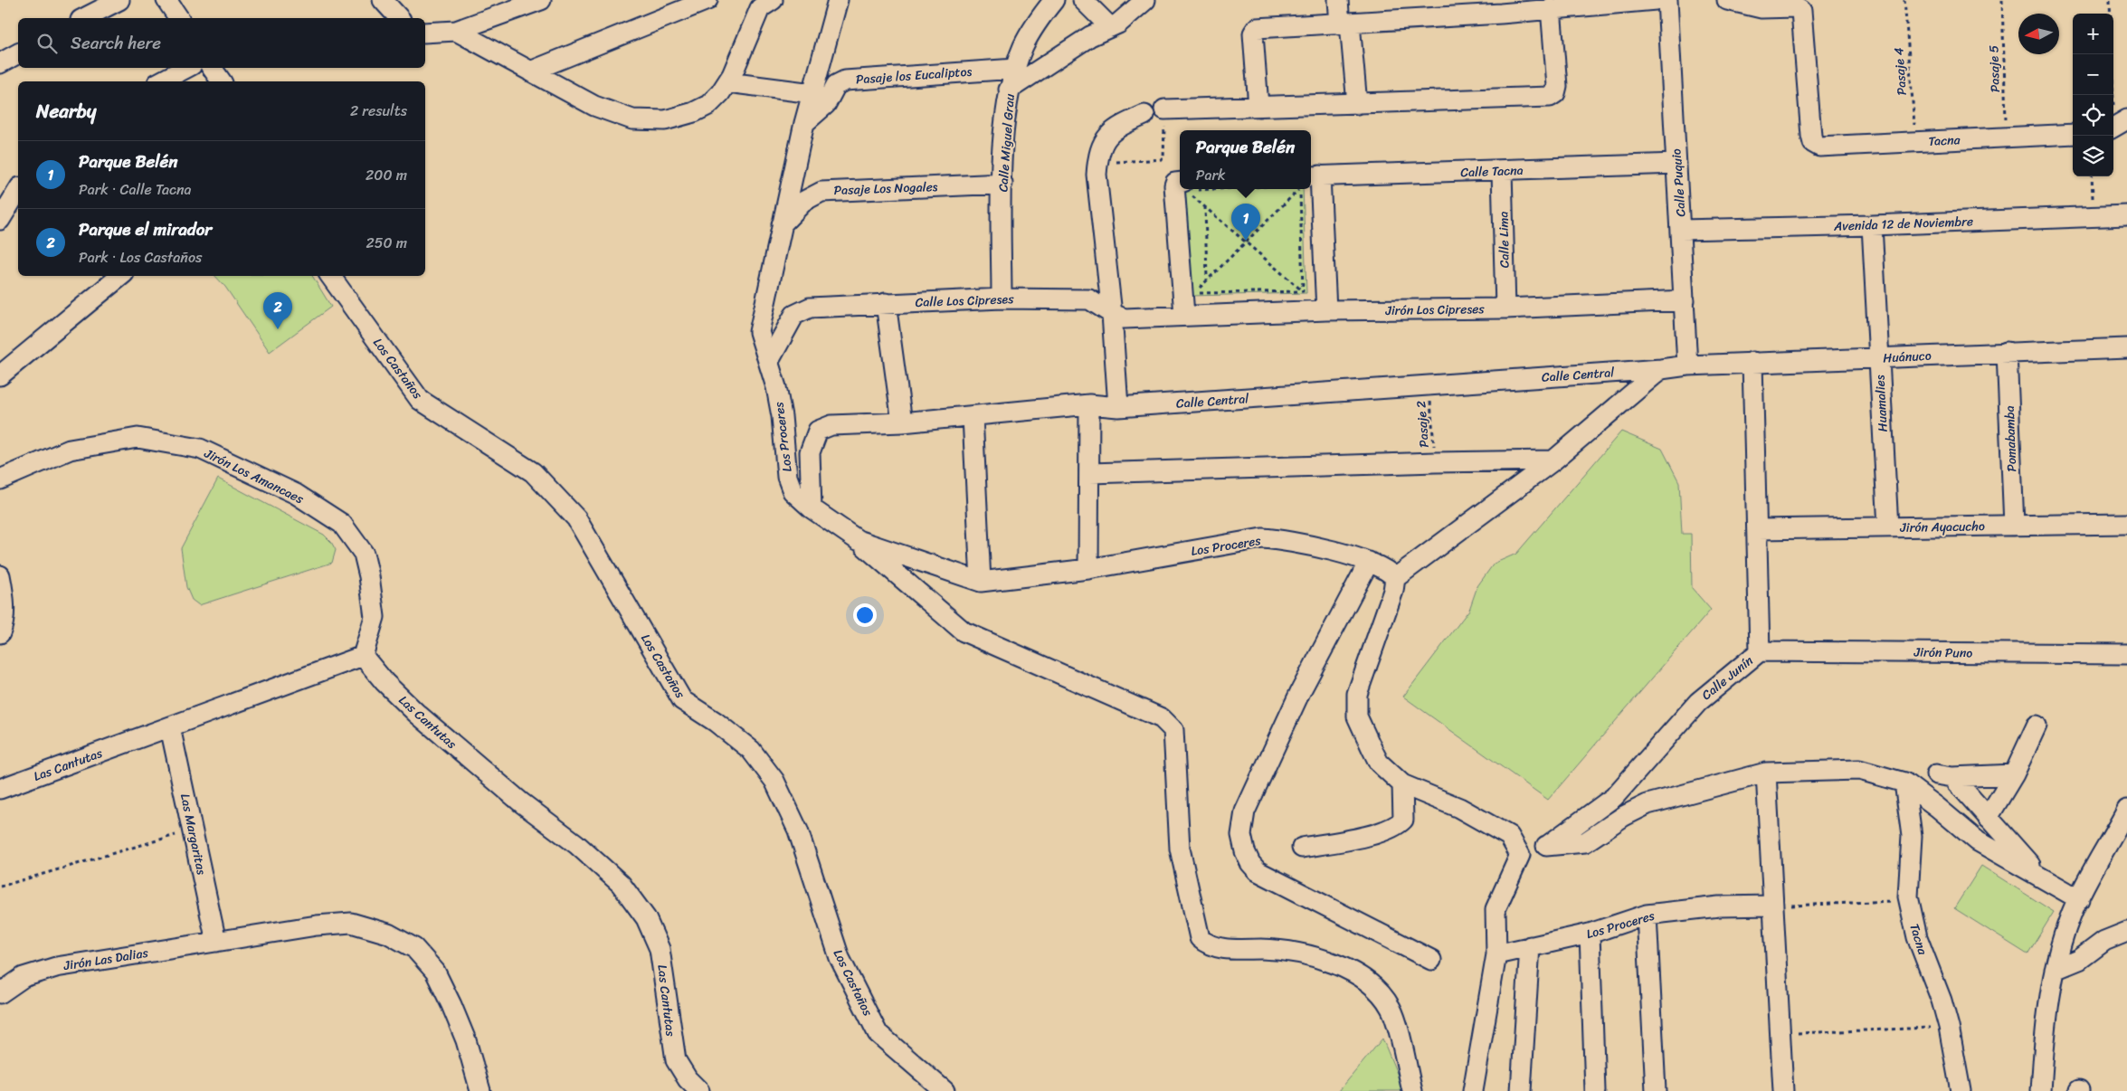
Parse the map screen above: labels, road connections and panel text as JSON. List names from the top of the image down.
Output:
{
  "streets": {
    "street": [
      "Pasaje los Eucaliptos",
      "Tacna",
      "Calle Miguel Grau",
      "Calle Tacna",
      "Calle Puquio",
      "Pasaje Los Nogales",
      "Avenida 12 de Noviembre",
      "Calle Lima",
      "Calle Los Cipreses",
      "Jirón Los Cipreses",
      "Huánuco",
      "Los Castaños",
      "Calle Central",
      "Huamalies",
      "Los Proceres",
      "Pomabamba",
      "Jirón Los Amancaes",
      "Jirón Ayacucho",
      "Jirón Puno",
      "Calle Junín",
      "Las Cantutas",
      "Las Margaritas",
      "Jirón Las Dalias"
    ],
    "path": ["Pasaje 5", "Pasaje 4", "Pasaje 2"]
  },
  "crossings": [
    ["Pasaje 5", "Tacna"],
    ["Pasaje 4", "Tacna"],
    ["Pasaje los Eucaliptos", "Calle Miguel Grau"],
    ["Calle Miguel Grau", "Pasaje Los Nogales"],
    ["Calle Miguel Grau", "Calle Los Cipreses"],
    ["Calle Tacna", "Calle Puquio"],
    ["Calle Tacna", "Calle Lima"],
    ["Calle Puquio", "Avenida 12 de Noviembre"],
    ["Calle Puquio", "Jirón Los Cipreses"],
    ["Calle Puquio", "Huánuco"],
    ["Calle Puquio", "Calle Central"],
    ["Pasaje Los Nogales", "Los Proceres"],
    ["Avenida 12 de Noviembre", "Huamalies"],
    ["Calle Lima", "Jirón Los Cipreses"],
    ["Calle Los Cipreses", "Jirón Los Cipreses"],
    ["Calle Los Cipreses", "Los Proceres"],
    ["Huánuco", "Calle Central"],
    ["Huánuco", "Huamalies"],
    ["Huánuco", "Pomabamba"],
    ["Huánuco", "Calle Junín"],
    ["Calle Central", "Pasaje 2"],
    ["Calle Central", "Los Proceres"],
    ["Huamalies", "Jirón Ayacucho"],
    ["Pomabamba", "Jirón Ayacucho"],
    ["Jirón Los Amancaes", "Las Cantutas"],
    ["Jirón Ayacucho", "Calle Junín"],
    ["Jirón Puno", "Calle Junín"],
    ["Las Cantutas", "Las Margaritas"],
    ["Las Margaritas", "Jirón Las Dalias"]
  ],
  "north": "left",
  "page": {
    "map_buttons": ["+", "−"],
    "search": "Search here",
    "heading": ["Nearby", "2 results"],
    "popup": ["Parque Belén", "Park"],
    "list": [
      {
        "mark": "1",
        "name": "Parque Belén",
        "note": "Park · Calle Tacna",
        "value": "200 m"
      },
      {
        "mark": "2",
        "name": "Parque el mirador",
        "note": "Park · Los Castaños",
        "value": "250 m"
      }
    ],
    "pins": ["1", "2"]
  }
}
